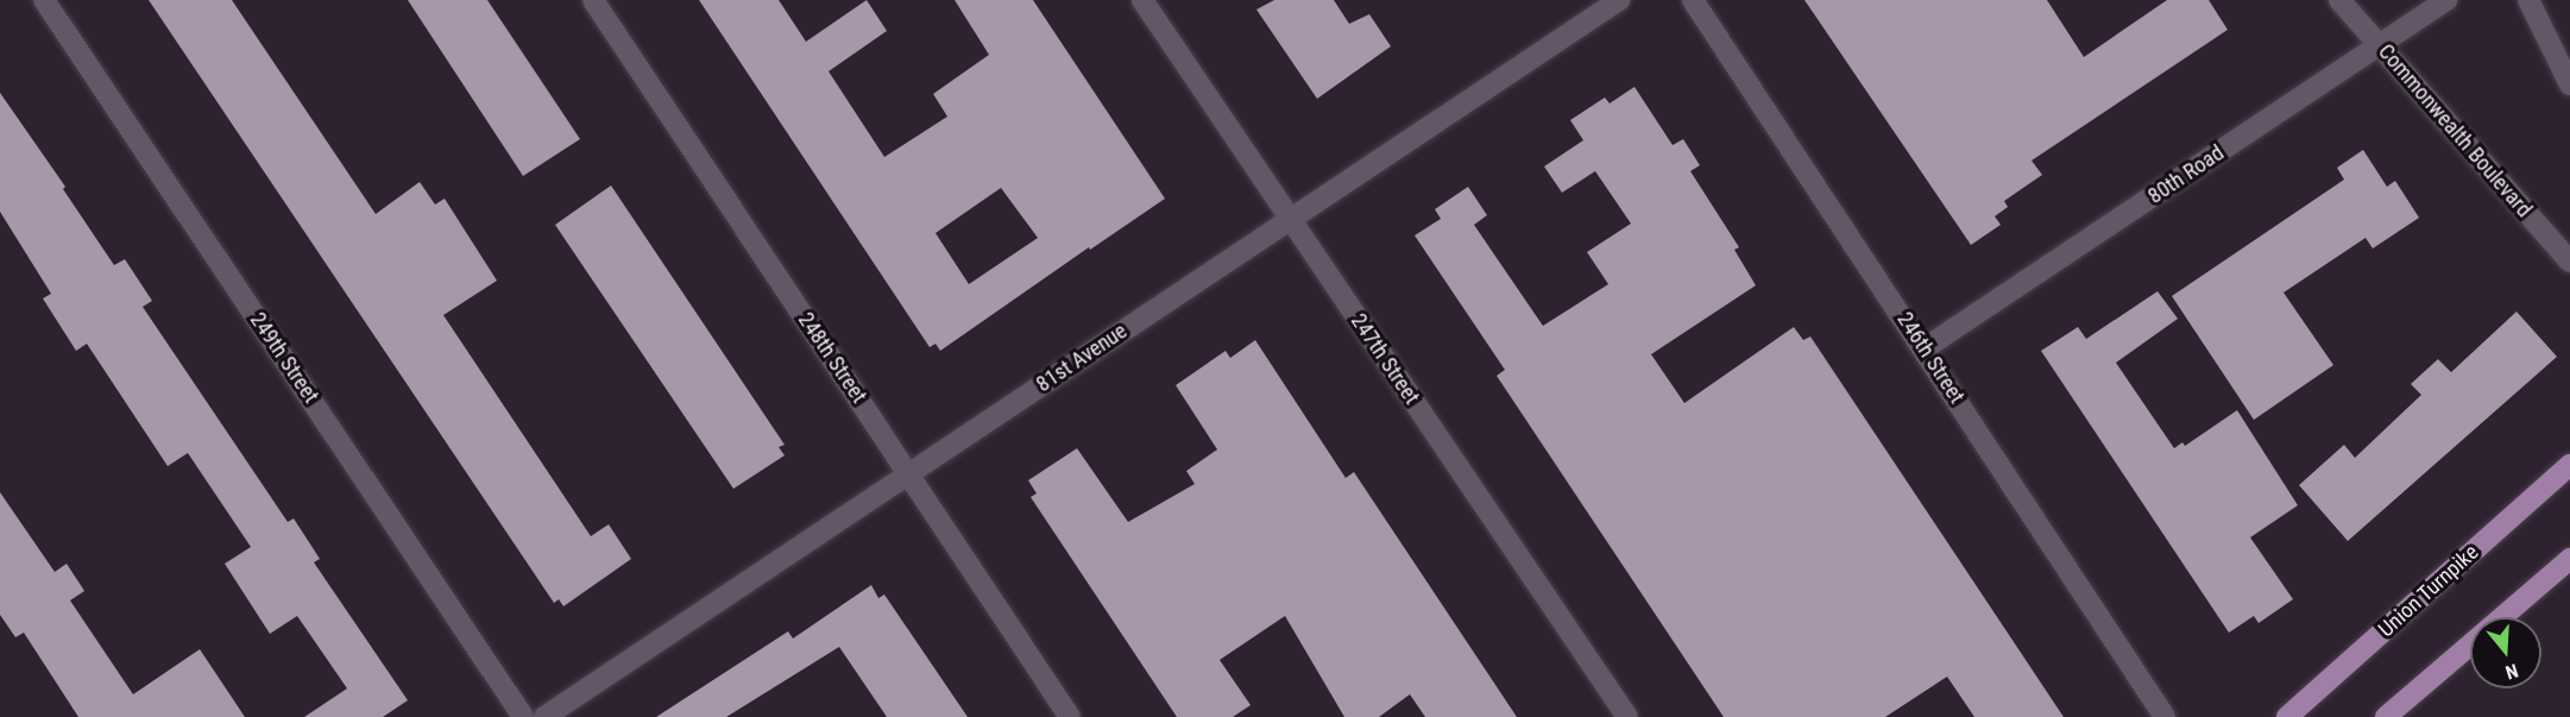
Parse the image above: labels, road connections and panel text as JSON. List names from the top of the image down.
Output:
{
  "streets": {
    "main road": ["Union Turnpike"],
    "street": [
      "Commonwealth Boulevard",
      "80th Road",
      "249th Street",
      "248th Street",
      "81st Avenue",
      "246th Street",
      "247th Street"
    ]
  },
  "crossings": [
    ["Commonwealth Boulevard", "80th Road"],
    ["80th Road", "246th Street"],
    ["248th Street", "81st Avenue"],
    ["81st Avenue", "247th Street"]
  ],
  "north": "bottom"
}
